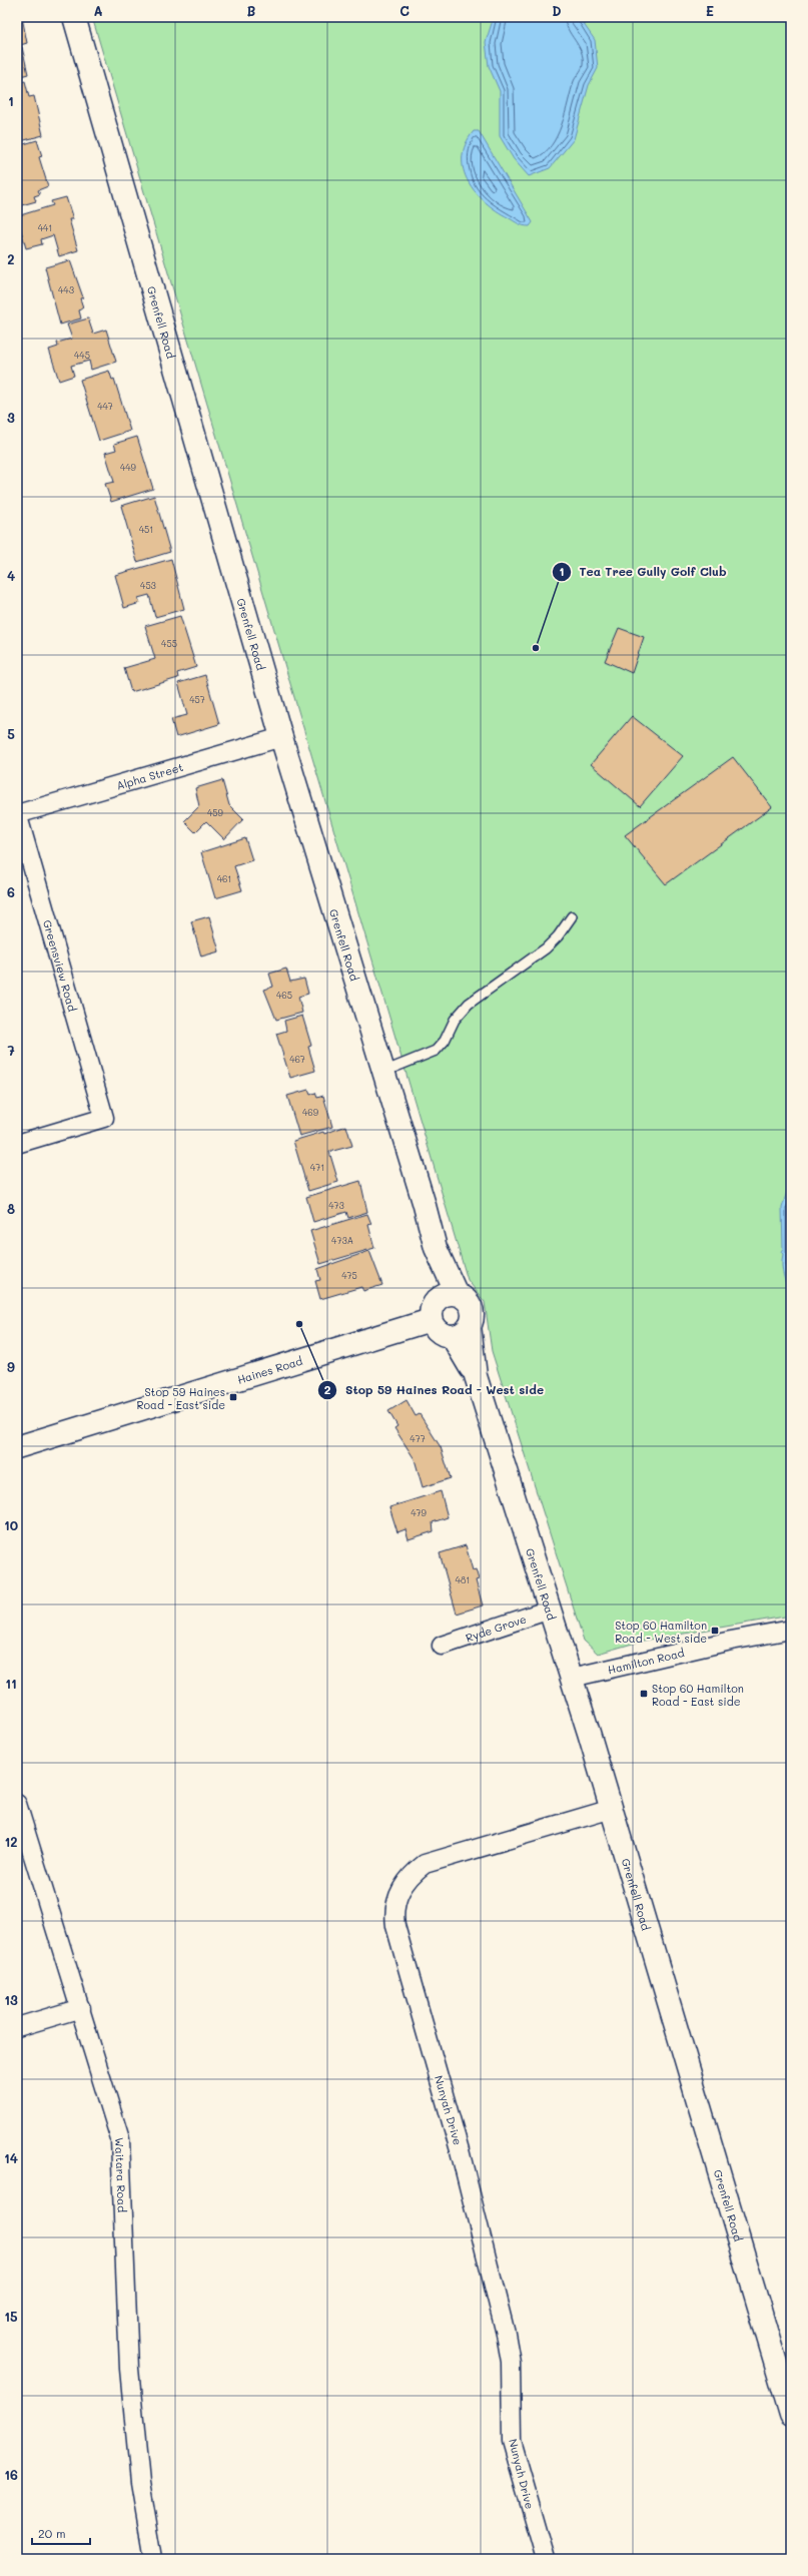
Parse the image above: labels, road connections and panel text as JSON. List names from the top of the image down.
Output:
{
  "streets": {
    "main road": ["Grenfell Road", "Haines Road"],
    "street": [
      "Alpha Street",
      "Greensview Road",
      "Ryde Grove",
      "Hamilton Road",
      "Nunyah Drive",
      "Waitara Road"
    ]
  },
  "crossings": [
    ["Grenfell Road", "Alpha Street"],
    ["Grenfell Road", "Haines Road"],
    ["Grenfell Road", "Ryde Grove"],
    ["Grenfell Road", "Hamilton Road"],
    ["Grenfell Road", "Nunyah Drive"],
    ["Alpha Street", "Greensview Road"]
  ],
  "places": {
    "other": ["Tea Tree Gully Golf Club", "Stop 59 Haines Road - West side"],
    "transit": ["Stop 59 Haines Road - East side", "Stop 60 Hamilton Road - West side", "Stop 60 Hamilton Road - East side"]
  },
  "house_numbers": [
    "441",
    "443",
    "445",
    "447",
    "449",
    "451",
    "453",
    "455",
    "457",
    "459",
    "461",
    "465",
    "467",
    "469",
    "471",
    "473",
    "473A",
    "475",
    "477",
    "479",
    "481"
  ],
  "scale_bar": "20 m",
  "grid": {
    "columns": [
      "A",
      "B",
      "C",
      "D",
      "E"
    ],
    "rows": [
      "1",
      "2",
      "3",
      "4",
      "5",
      "6",
      "7",
      "8",
      "9",
      "10",
      "11",
      "12",
      "13",
      "14",
      "15",
      "16"
    ]
  }
}
